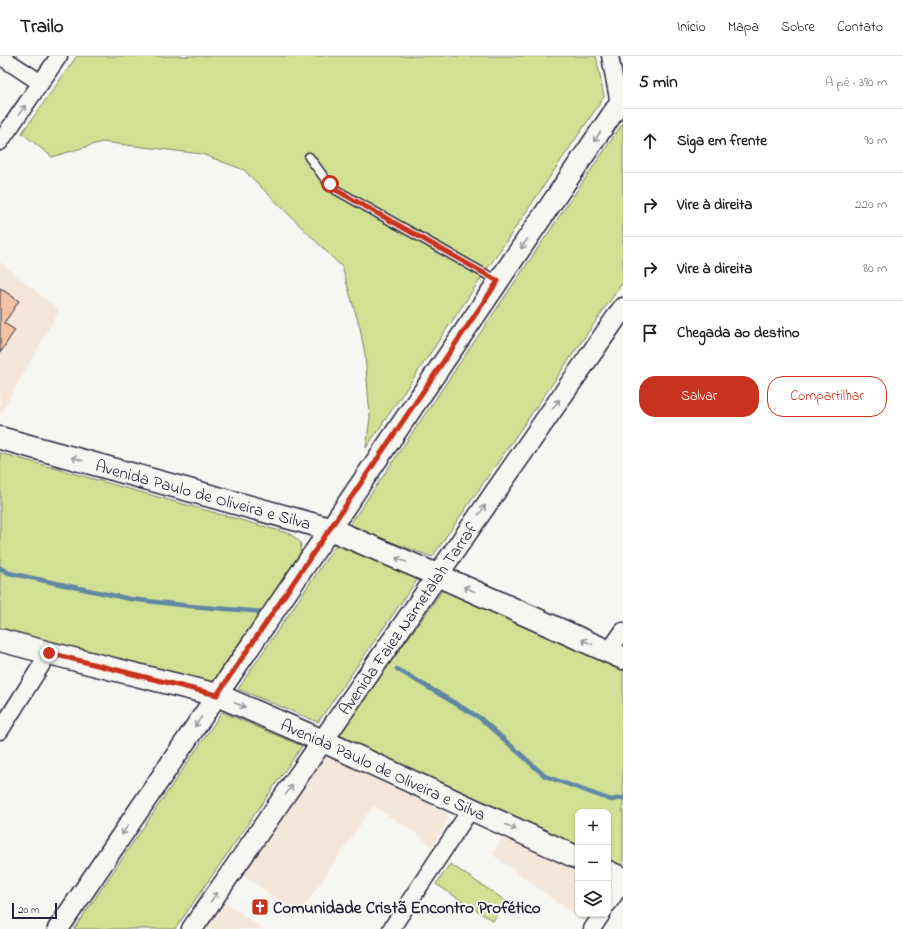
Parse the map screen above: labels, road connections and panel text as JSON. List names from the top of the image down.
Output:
{
  "streets": {
    "main road": ["Avenida Paulo de Oliveira e Silva"],
    "street": ["Avenida Faiez Nametalah Tarraf"]
  },
  "crossings": [
    ["Avenida Paulo de Oliveira e Silva", "Avenida Faiez Nametalah Tarraf"]
  ],
  "places": {
    "church": ["Comunidade Cristã Encontro Profético"]
  },
  "scale_bar": "20 m",
  "page": {
    "header": "Trailo",
    "nav": [
      "Início",
      "Mapa",
      "Sobre",
      "Contato"
    ],
    "heading": ["5 min", "A pé · 390 m"],
    "list": [
      ["Siga em frente", "90 m"],
      ["Vire à direita", "220 m"],
      ["Vire à direita", "80 m"],
      "Chegada ao destino"
    ],
    "buttons": ["Salvar", "Compartilhar"],
    "map_buttons": ["+", "−"],
    "scale": "20 m"
  }
}
